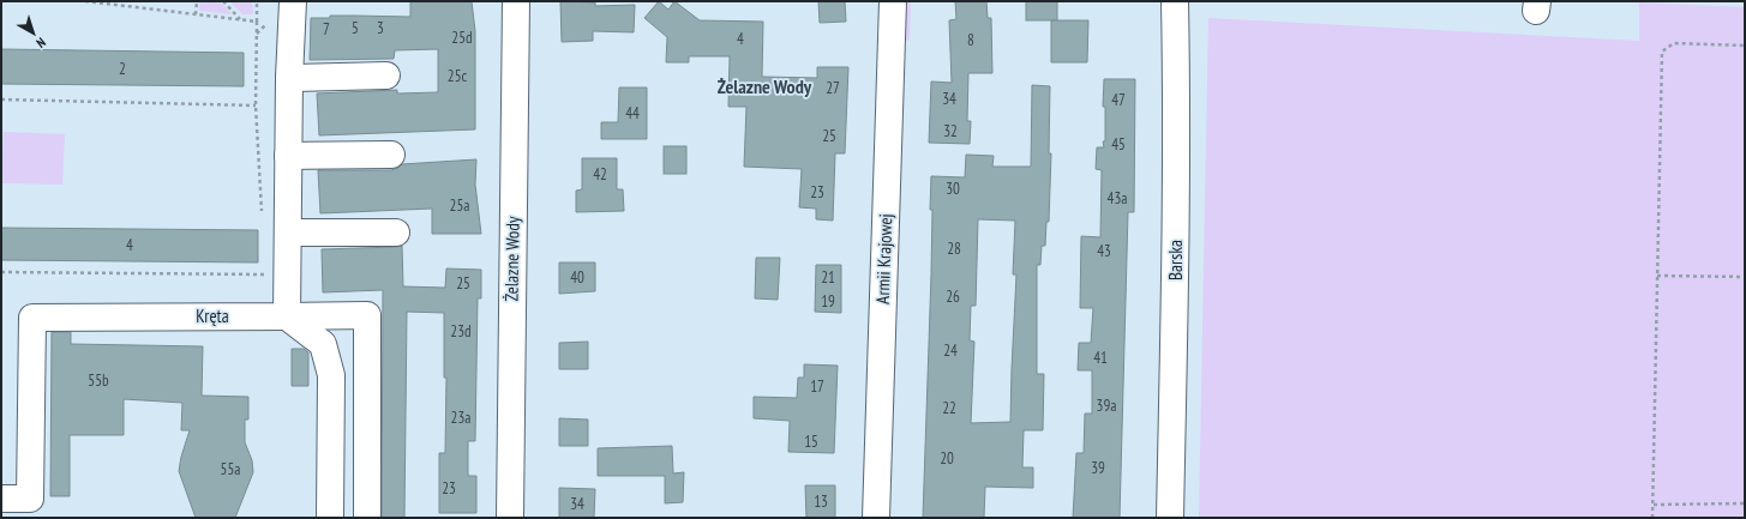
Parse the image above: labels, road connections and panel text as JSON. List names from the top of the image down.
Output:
{
  "streets": {
    "street": [
      "Żelazne Wody",
      "Armii Krajowej",
      "Barska",
      "Kręta"
    ]
  },
  "districts": ["Żelazne Wody"],
  "house_numbers": [
    "5",
    "3",
    "7",
    "25d",
    "4",
    "8",
    "2",
    "25c",
    "27",
    "34",
    "47",
    "44",
    "32",
    "25",
    "45",
    "42",
    "30",
    "23",
    "43a",
    "25a",
    "4",
    "28",
    "43",
    "40",
    "21",
    "25",
    "26",
    "19",
    "23d",
    "24",
    "41",
    "55b",
    "17",
    "39a",
    "22",
    "23a",
    "15",
    "20",
    "39",
    "55a",
    "23",
    "13",
    "34"
  ],
  "north": "bottom right"
}
